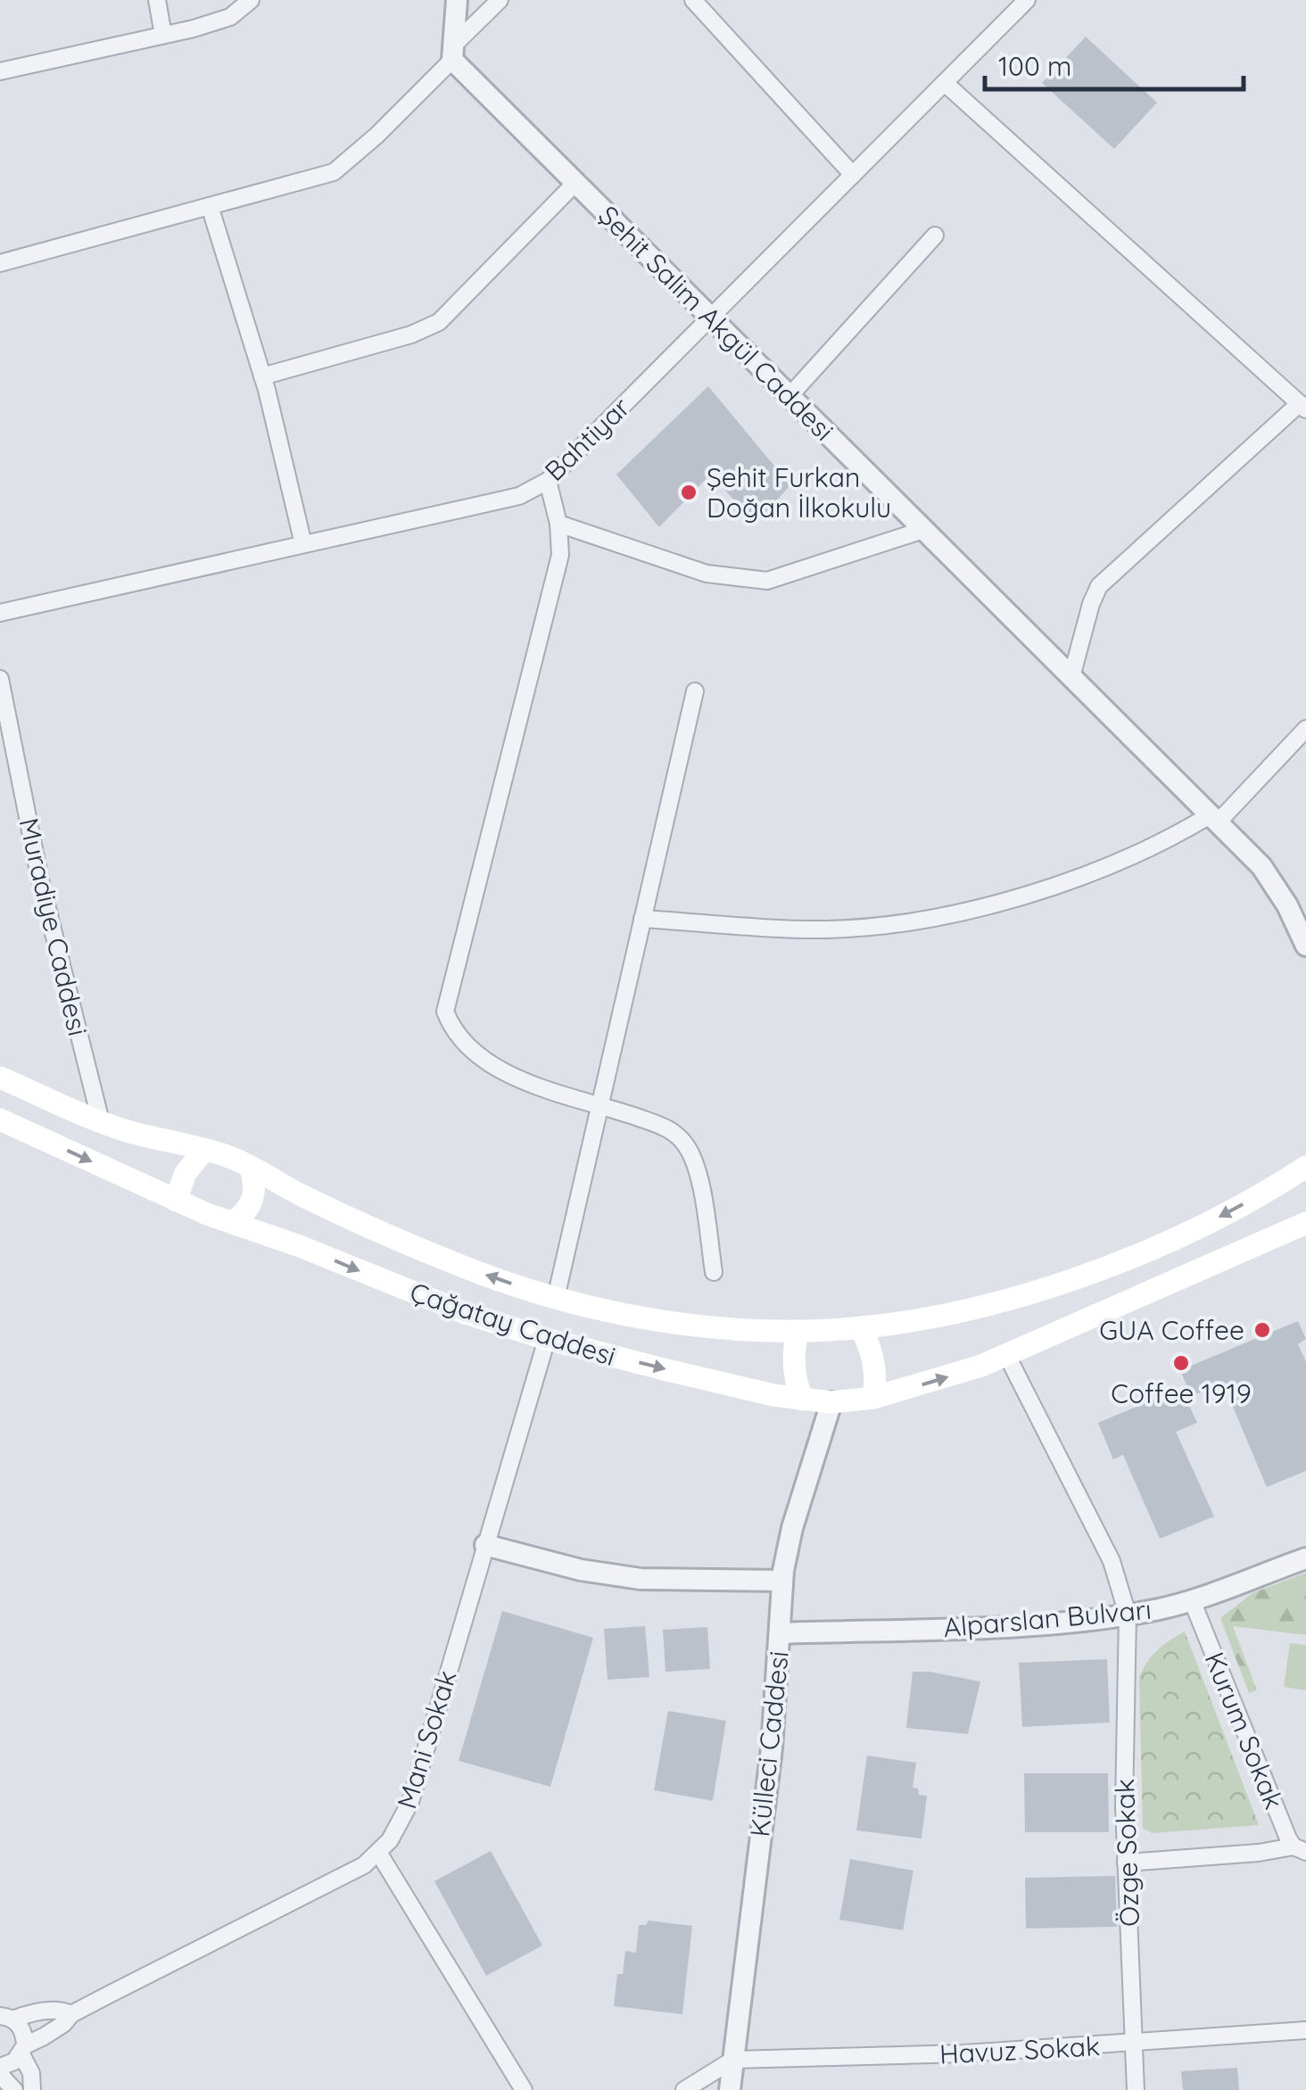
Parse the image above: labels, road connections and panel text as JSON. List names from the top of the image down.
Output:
{
  "streets": {
    "main road": ["Çağatay Caddesi"],
    "street": [
      "Şehit Salim Akgül Caddesi",
      "Bahtiyar",
      "Muradiye Caddesi",
      "Alparslan Bulvarı",
      "Kurum Sokak",
      "Mani Sokak",
      "Külleci Caddesi",
      "Özge Sokak",
      "Havuz Sokak"
    ]
  },
  "crossings": [
    ["Şehit Salim Akgül Caddesi", "Bahtiyar"],
    ["Muradiye Caddesi", "Çağatay Caddesi"],
    ["Çağatay Caddesi", "Mani Sokak"],
    ["Çağatay Caddesi", "Külleci Caddesi"],
    ["Çağatay Caddesi", "Özge Sokak"],
    ["Alparslan Bulvarı", "Kurum Sokak"],
    ["Alparslan Bulvarı", "Külleci Caddesi"],
    ["Alparslan Bulvarı", "Özge Sokak"],
    ["Külleci Caddesi", "Havuz Sokak"],
    ["Özge Sokak", "Havuz Sokak"]
  ],
  "places": ["Şehit Furkan Doğan İlkokulu", "GUA Coffee", "Coffee 1919"],
  "scale_bar": "100 m"
}
